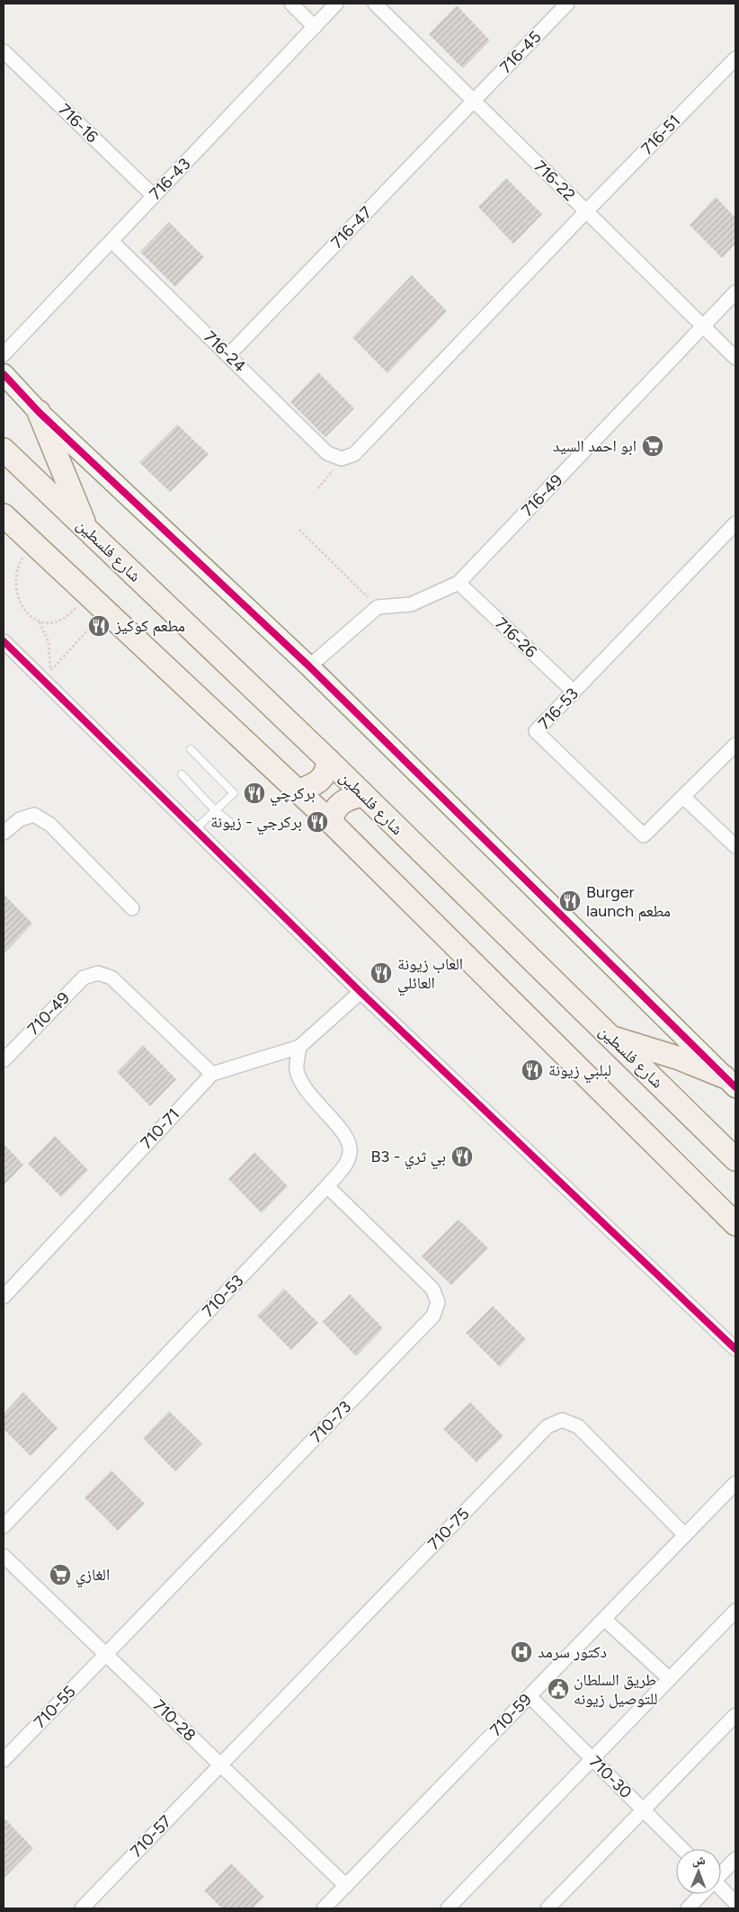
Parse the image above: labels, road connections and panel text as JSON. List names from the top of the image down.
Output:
{
  "streets": {
    "main road": ["شارع فلسطين"],
    "street": [
      "716-45",
      "716-16",
      "716-51",
      "716-43",
      "716-22",
      "716-47",
      "716-24",
      "716-49",
      "716-26",
      "716-53",
      "710-49",
      "710-71",
      "710-53",
      "710-73",
      "710-75",
      "710-55",
      "710-59",
      "710-28",
      "710-30",
      "710-57"
    ]
  },
  "crossings": [
    ["716-45", "716-22"],
    ["716-45", "716-47"],
    ["716-16", "716-43"],
    ["716-51", "716-22"],
    ["716-43", "716-24"],
    ["716-22", "716-47"],
    ["716-22", "716-49"],
    ["716-47", "716-24"],
    ["716-49", "716-26"],
    ["716-26", "716-53"],
    ["710-49", "710-71"],
    ["710-53", "710-73"],
    ["710-73", "710-55"],
    ["710-73", "710-28"],
    ["710-75", "710-59"],
    ["710-75", "710-28"],
    ["710-75", "710-57"],
    ["710-55", "710-28"],
    ["710-59", "710-28"],
    ["710-59", "710-30"],
    ["710-28", "710-57"]
  ],
  "places": {
    "supermarket": ["ابو احمد السيد", "الغازي"],
    "restaurant": [
      "مطعم كوكيز",
      "بركرچي",
      "بركرجي - زيونة",
      "Burger launch مطعم",
      "العاب زيونة العائلي",
      "لبلبي زيونة",
      "B3 - بي ثري"
    ],
    "hospital": ["دكتور سرمد"],
    "public building": ["طريق السلطان للتوصيل زيونه"]
  },
  "north": "top"
}
